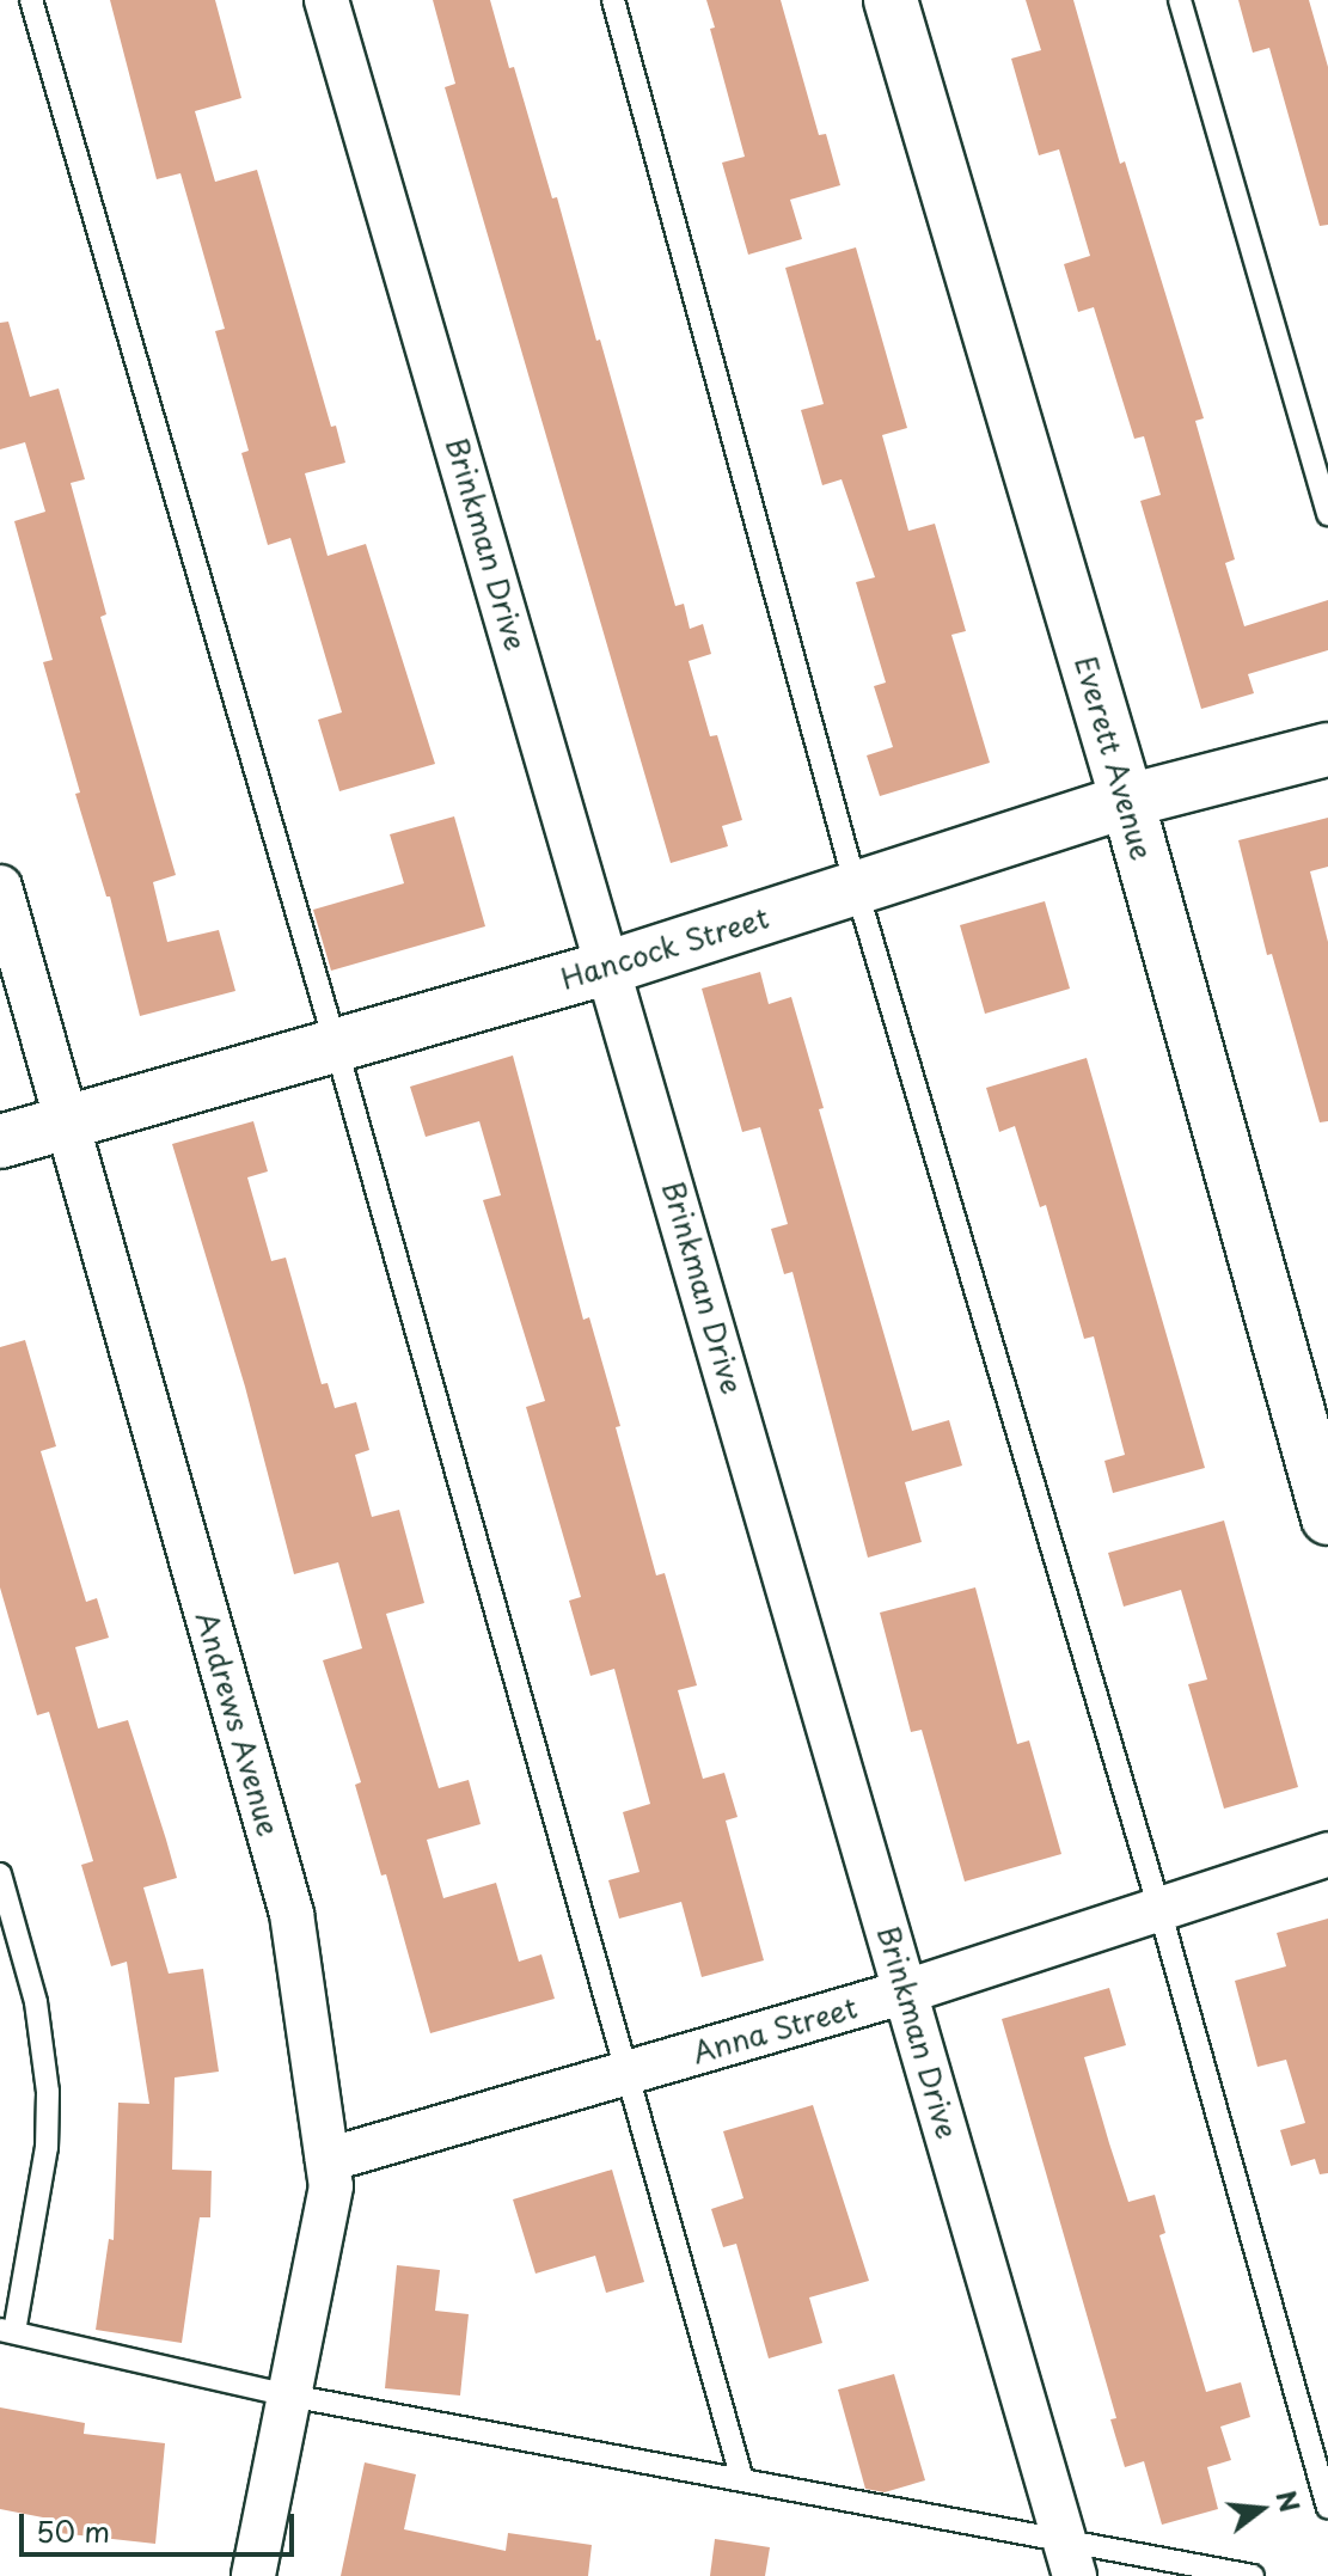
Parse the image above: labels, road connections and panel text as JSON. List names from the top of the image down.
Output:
{
  "streets": {
    "street": [
      "Brinkman Drive",
      "Everett Avenue",
      "Hancock Street",
      "Andrews Avenue",
      "Anna Street"
    ]
  },
  "crossings": [
    ["Brinkman Drive", "Hancock Street"],
    ["Brinkman Drive", "Anna Street"],
    ["Everett Avenue", "Hancock Street"],
    ["Hancock Street", "Andrews Avenue"],
    ["Andrews Avenue", "Anna Street"]
  ],
  "scale_bar": "50 m",
  "north": "right"
}
